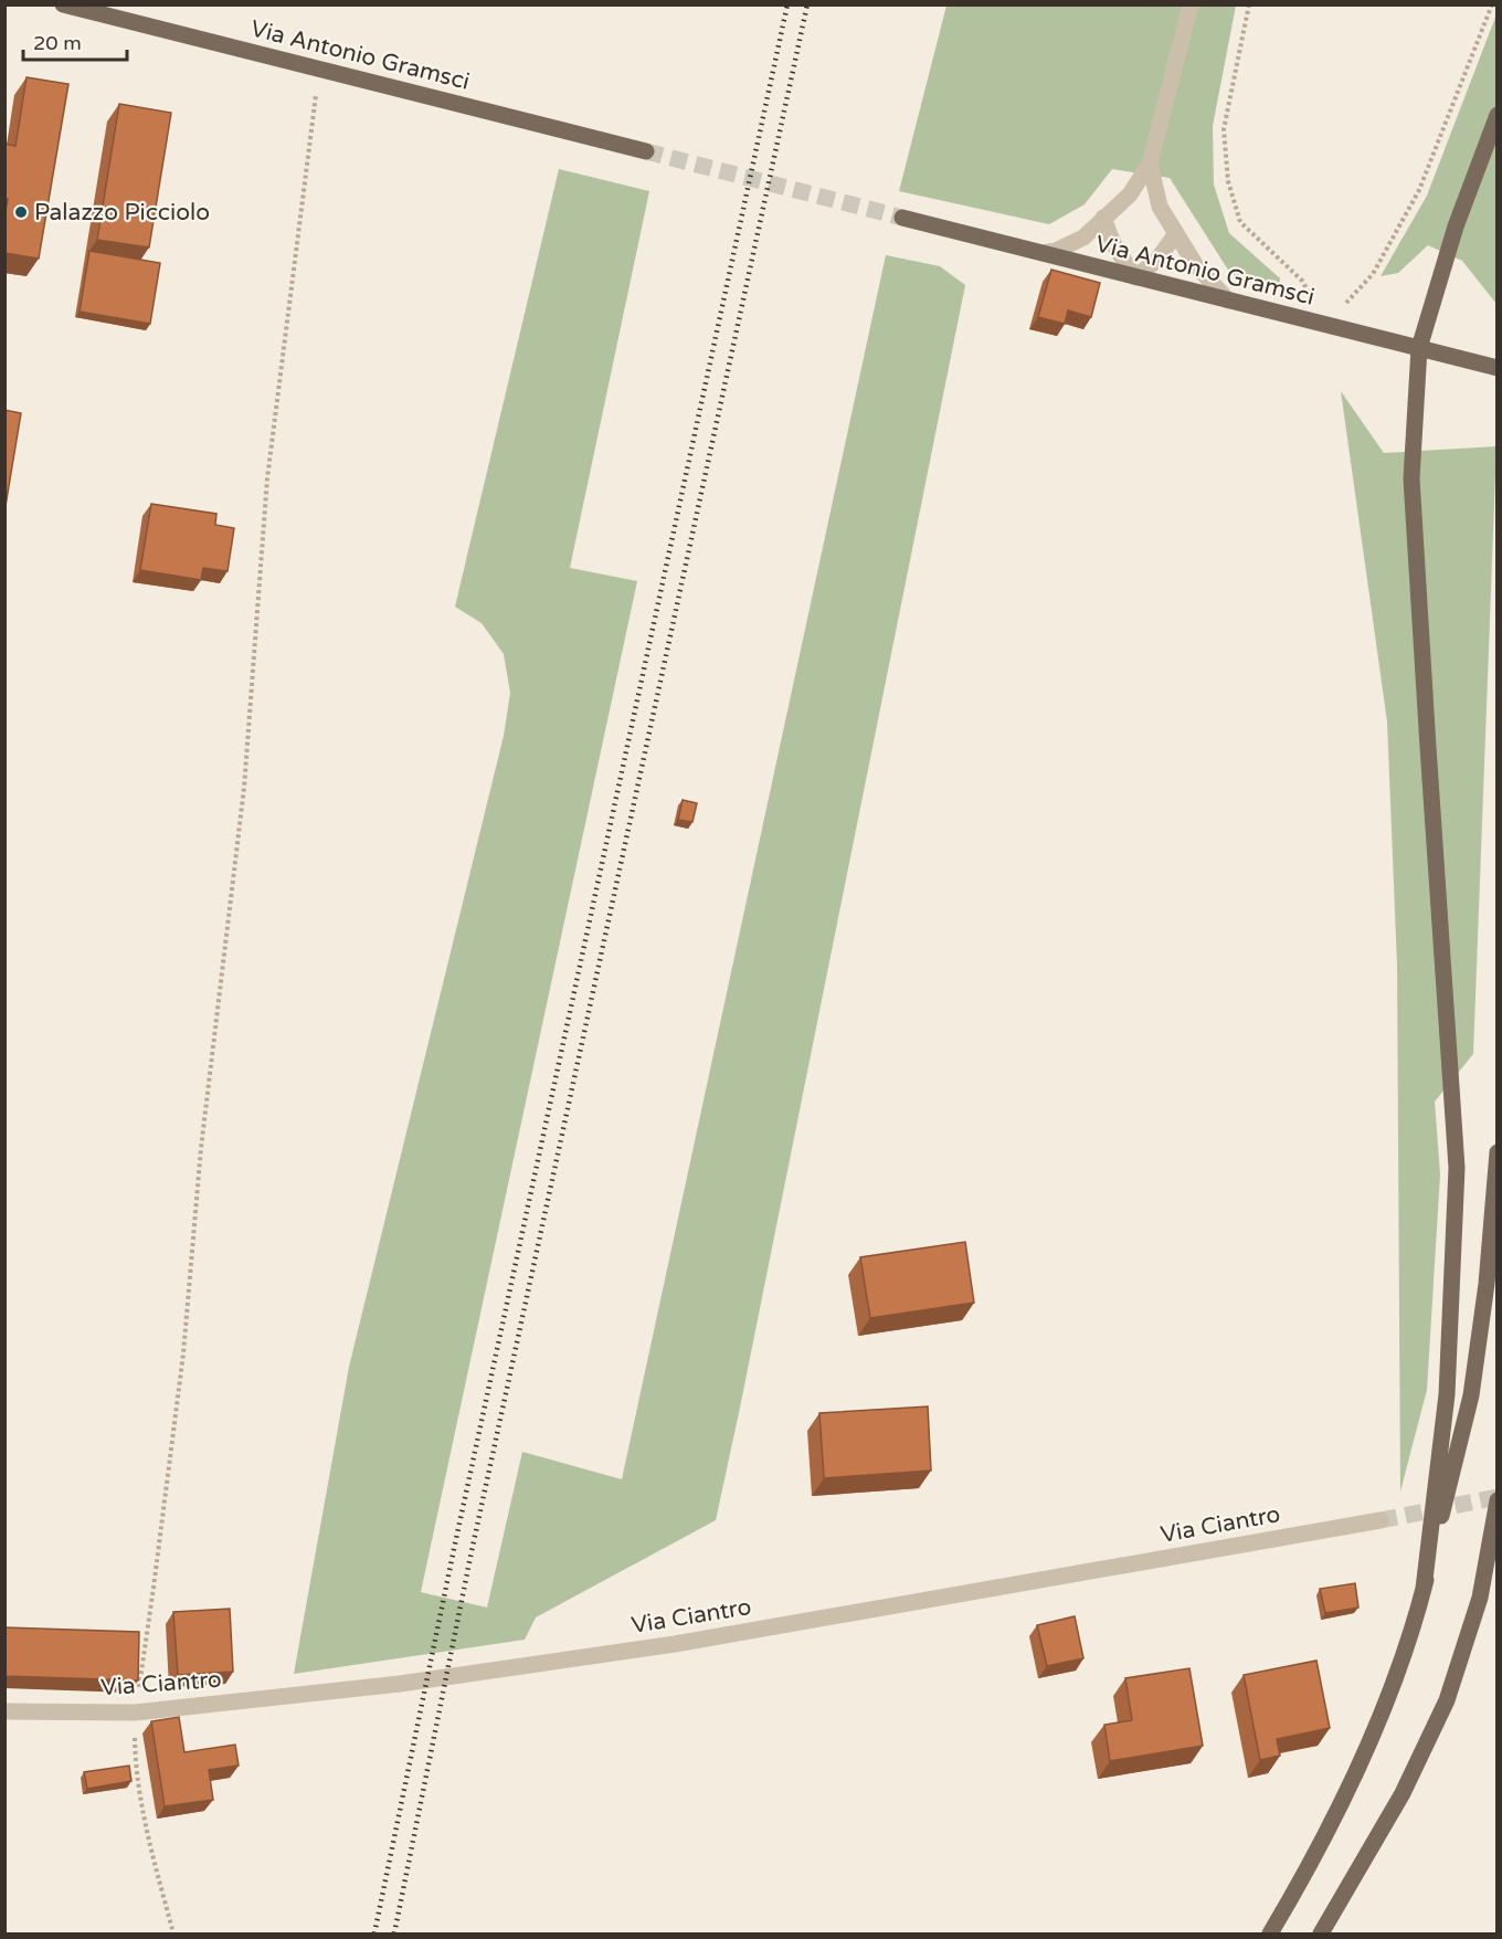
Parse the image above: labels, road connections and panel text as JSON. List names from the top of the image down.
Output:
{
  "streets": {
    "main road": ["Via Antonio Gramsci"],
    "street": ["Via Ciantro"]
  },
  "places": ["Palazzo Picciolo"],
  "scale_bar": "20 m"
}
